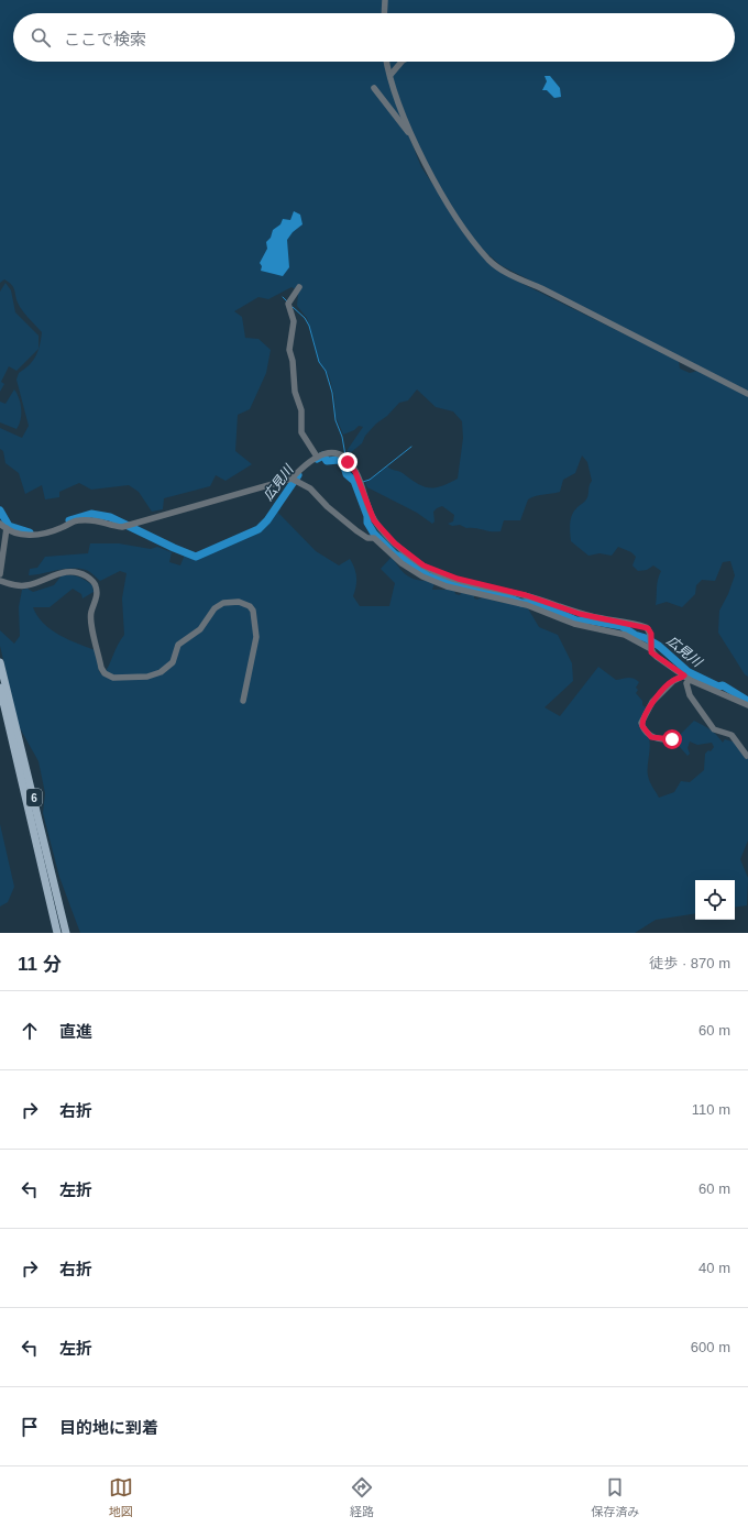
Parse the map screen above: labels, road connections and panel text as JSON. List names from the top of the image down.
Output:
{
  "streets": {
    "main road": ["6"]
  },
  "water": ["広見川"],
  "page": {
    "search": "ここで検索",
    "heading": ["11 分", "徒歩 · 870 m"],
    "list": [
      ["直進", "60 m"],
      ["右折", "110 m"],
      ["左折", "60 m"],
      ["右折", "40 m"],
      ["左折", "600 m"],
      "目的地に到着"
    ],
    "nav": ["地図", "経路", "保存済み"]
  }
}
